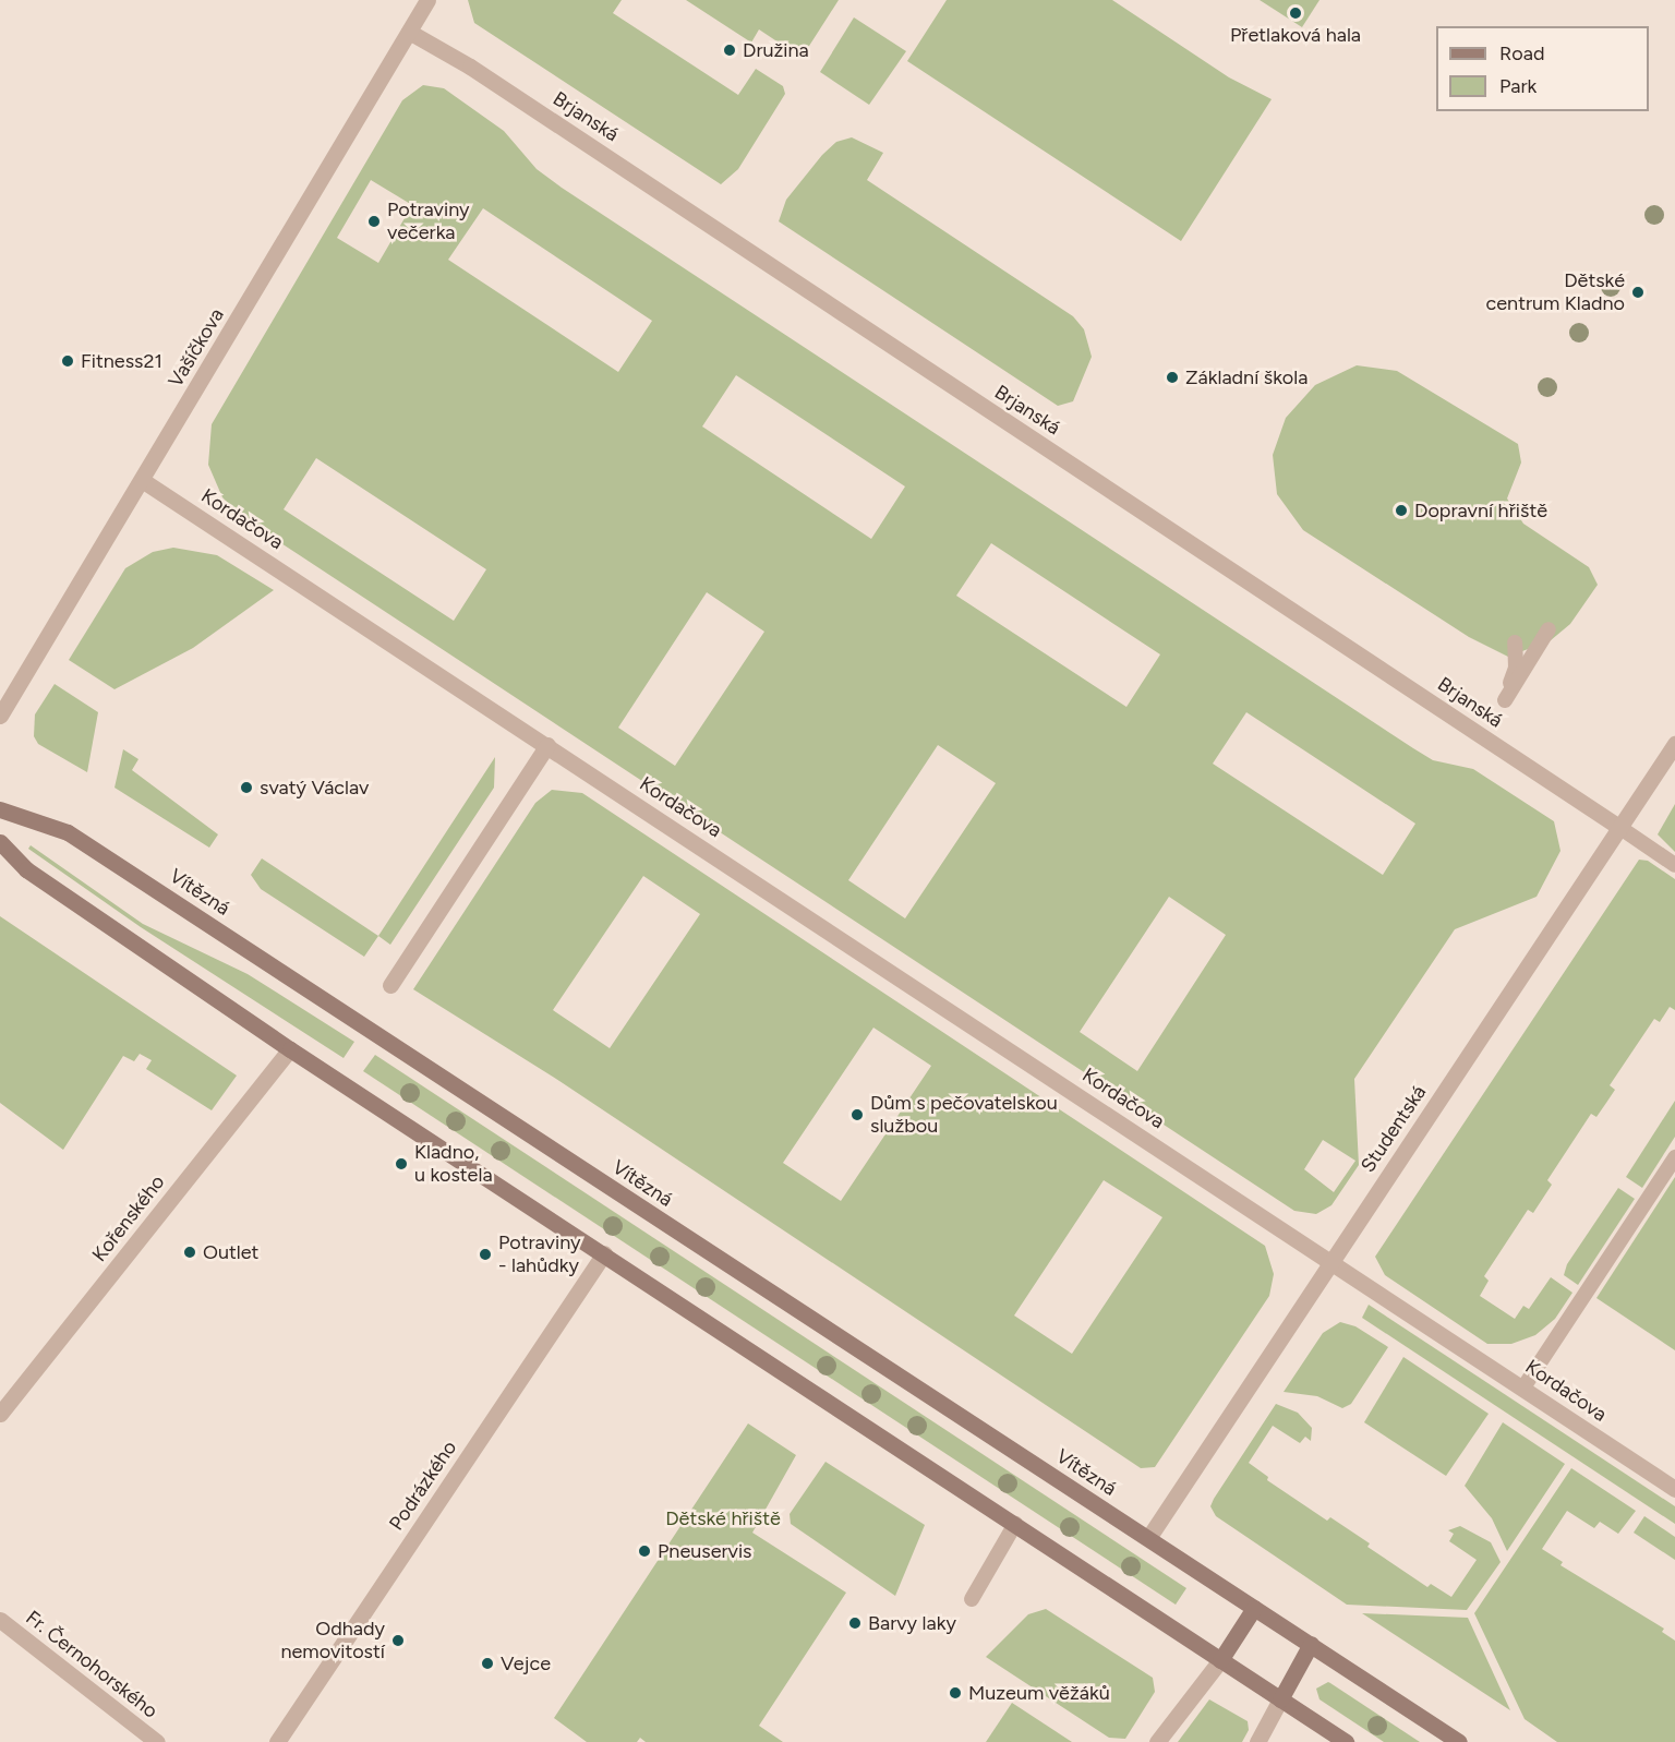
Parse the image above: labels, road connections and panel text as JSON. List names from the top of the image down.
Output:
{
  "streets": {
    "main road": ["Vítězná"],
    "street": [
      "Brjanská",
      "Vašíčkova",
      "Kordačova",
      "Studentská",
      "Kořenského",
      "Podrázkého",
      "Fr. Černohorského"
    ]
  },
  "crossings": [
    ["Brjanská", "Vašíčkova"],
    ["Brjanská", "Studentská"],
    ["Vašíčkova", "Kordačova"],
    ["Kordačova", "Studentská"],
    ["Vítězná", "Studentská"]
  ],
  "parks": ["Dětské hřiště"],
  "places": [
    "Přetlaková hala",
    "Družina",
    "Potraviny večerka",
    "Dětské centrum Kladno",
    "Fitness21",
    "Základní škola",
    "Dopravní hřiště",
    "svatý Václav",
    "Dům s pečovatelskou službou",
    "Kladno, u kostela",
    "Outlet",
    "Potraviny - lahůdky",
    "Pneuservis",
    "Barvy laky",
    "Odhady nemovitostí",
    "Vejce",
    "Muzeum věžáků"
  ],
  "legend": ["Road", "Park"]
}
